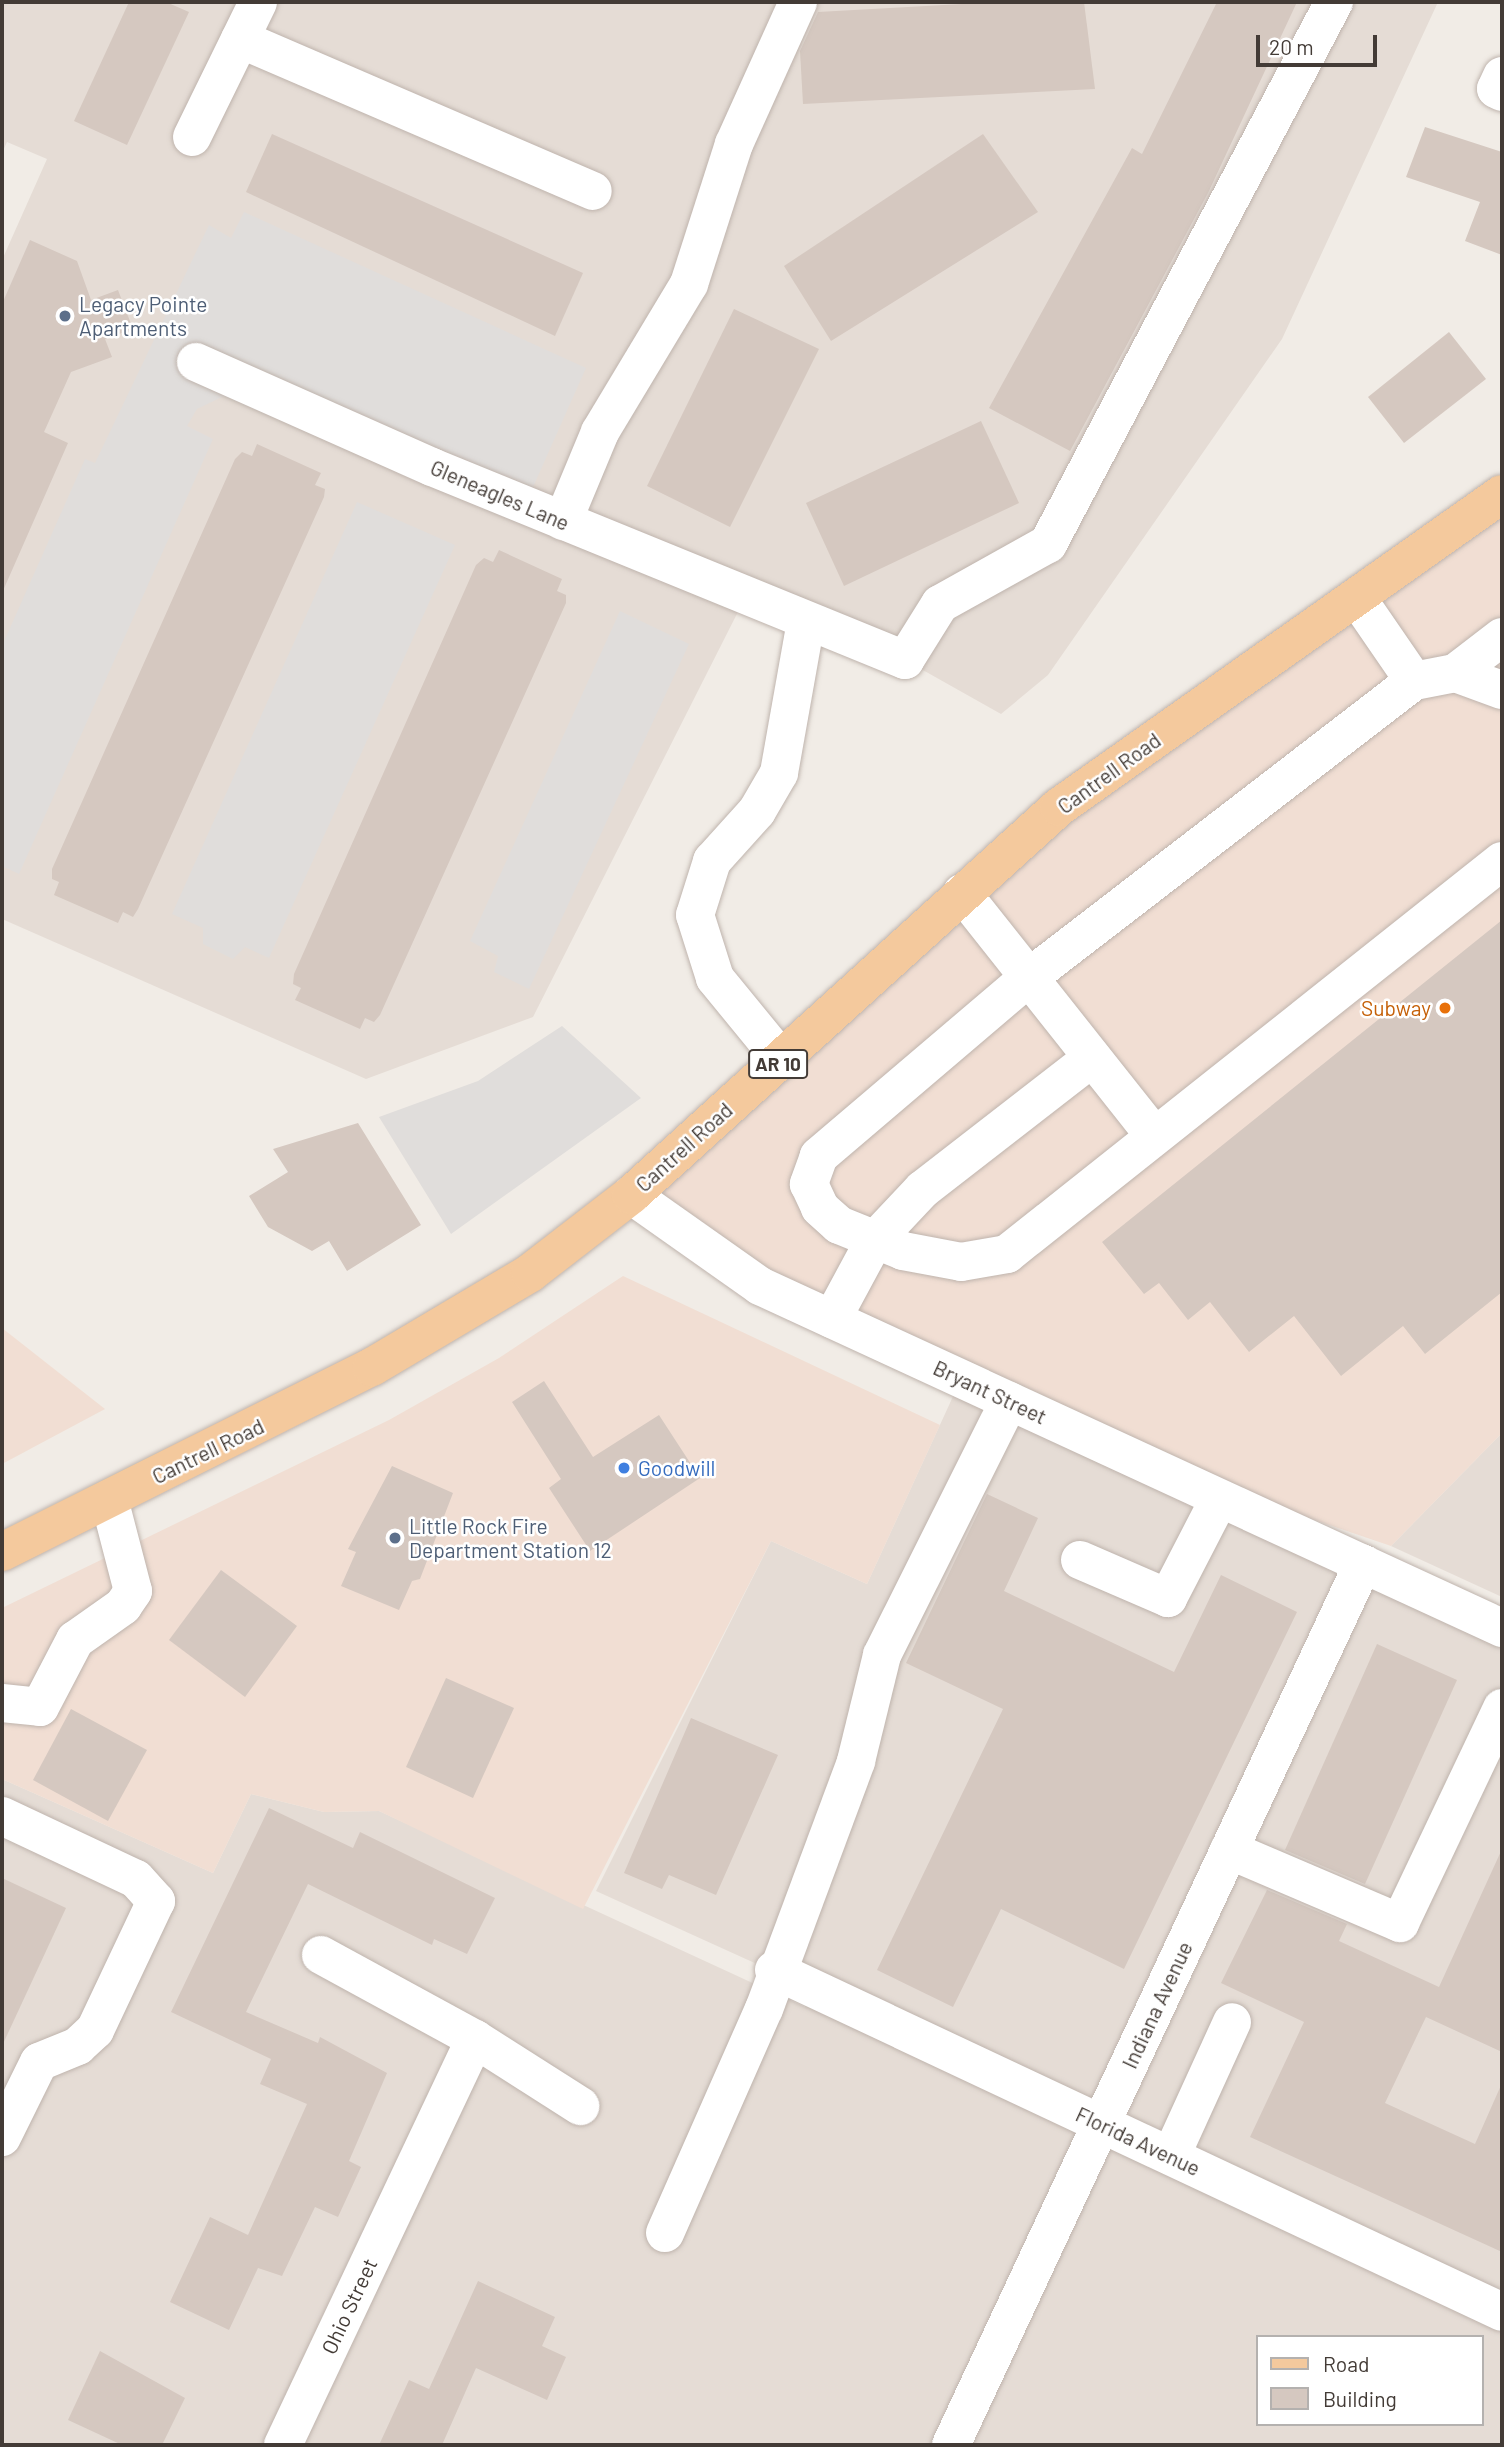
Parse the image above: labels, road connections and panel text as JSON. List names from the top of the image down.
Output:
{
  "streets": {
    "main road": ["Cantrell Road", "AR 10"],
    "street": [
      "Gleneagles Lane",
      "Bryant Street",
      "Indiana Avenue",
      "Florida Avenue",
      "Ohio Street"
    ]
  },
  "crossings": [
    ["Cantrell Road", "Bryant Street"],
    ["Bryant Street", "Indiana Avenue"],
    ["Indiana Avenue", "Florida Avenue"]
  ],
  "places": [
    "Legacy Pointe Apartments",
    "Subway",
    "Goodwill",
    "Little Rock Fire Department Station 12"
  ],
  "legend": ["Road", "Building"],
  "scale_bar": "20 m"
}
